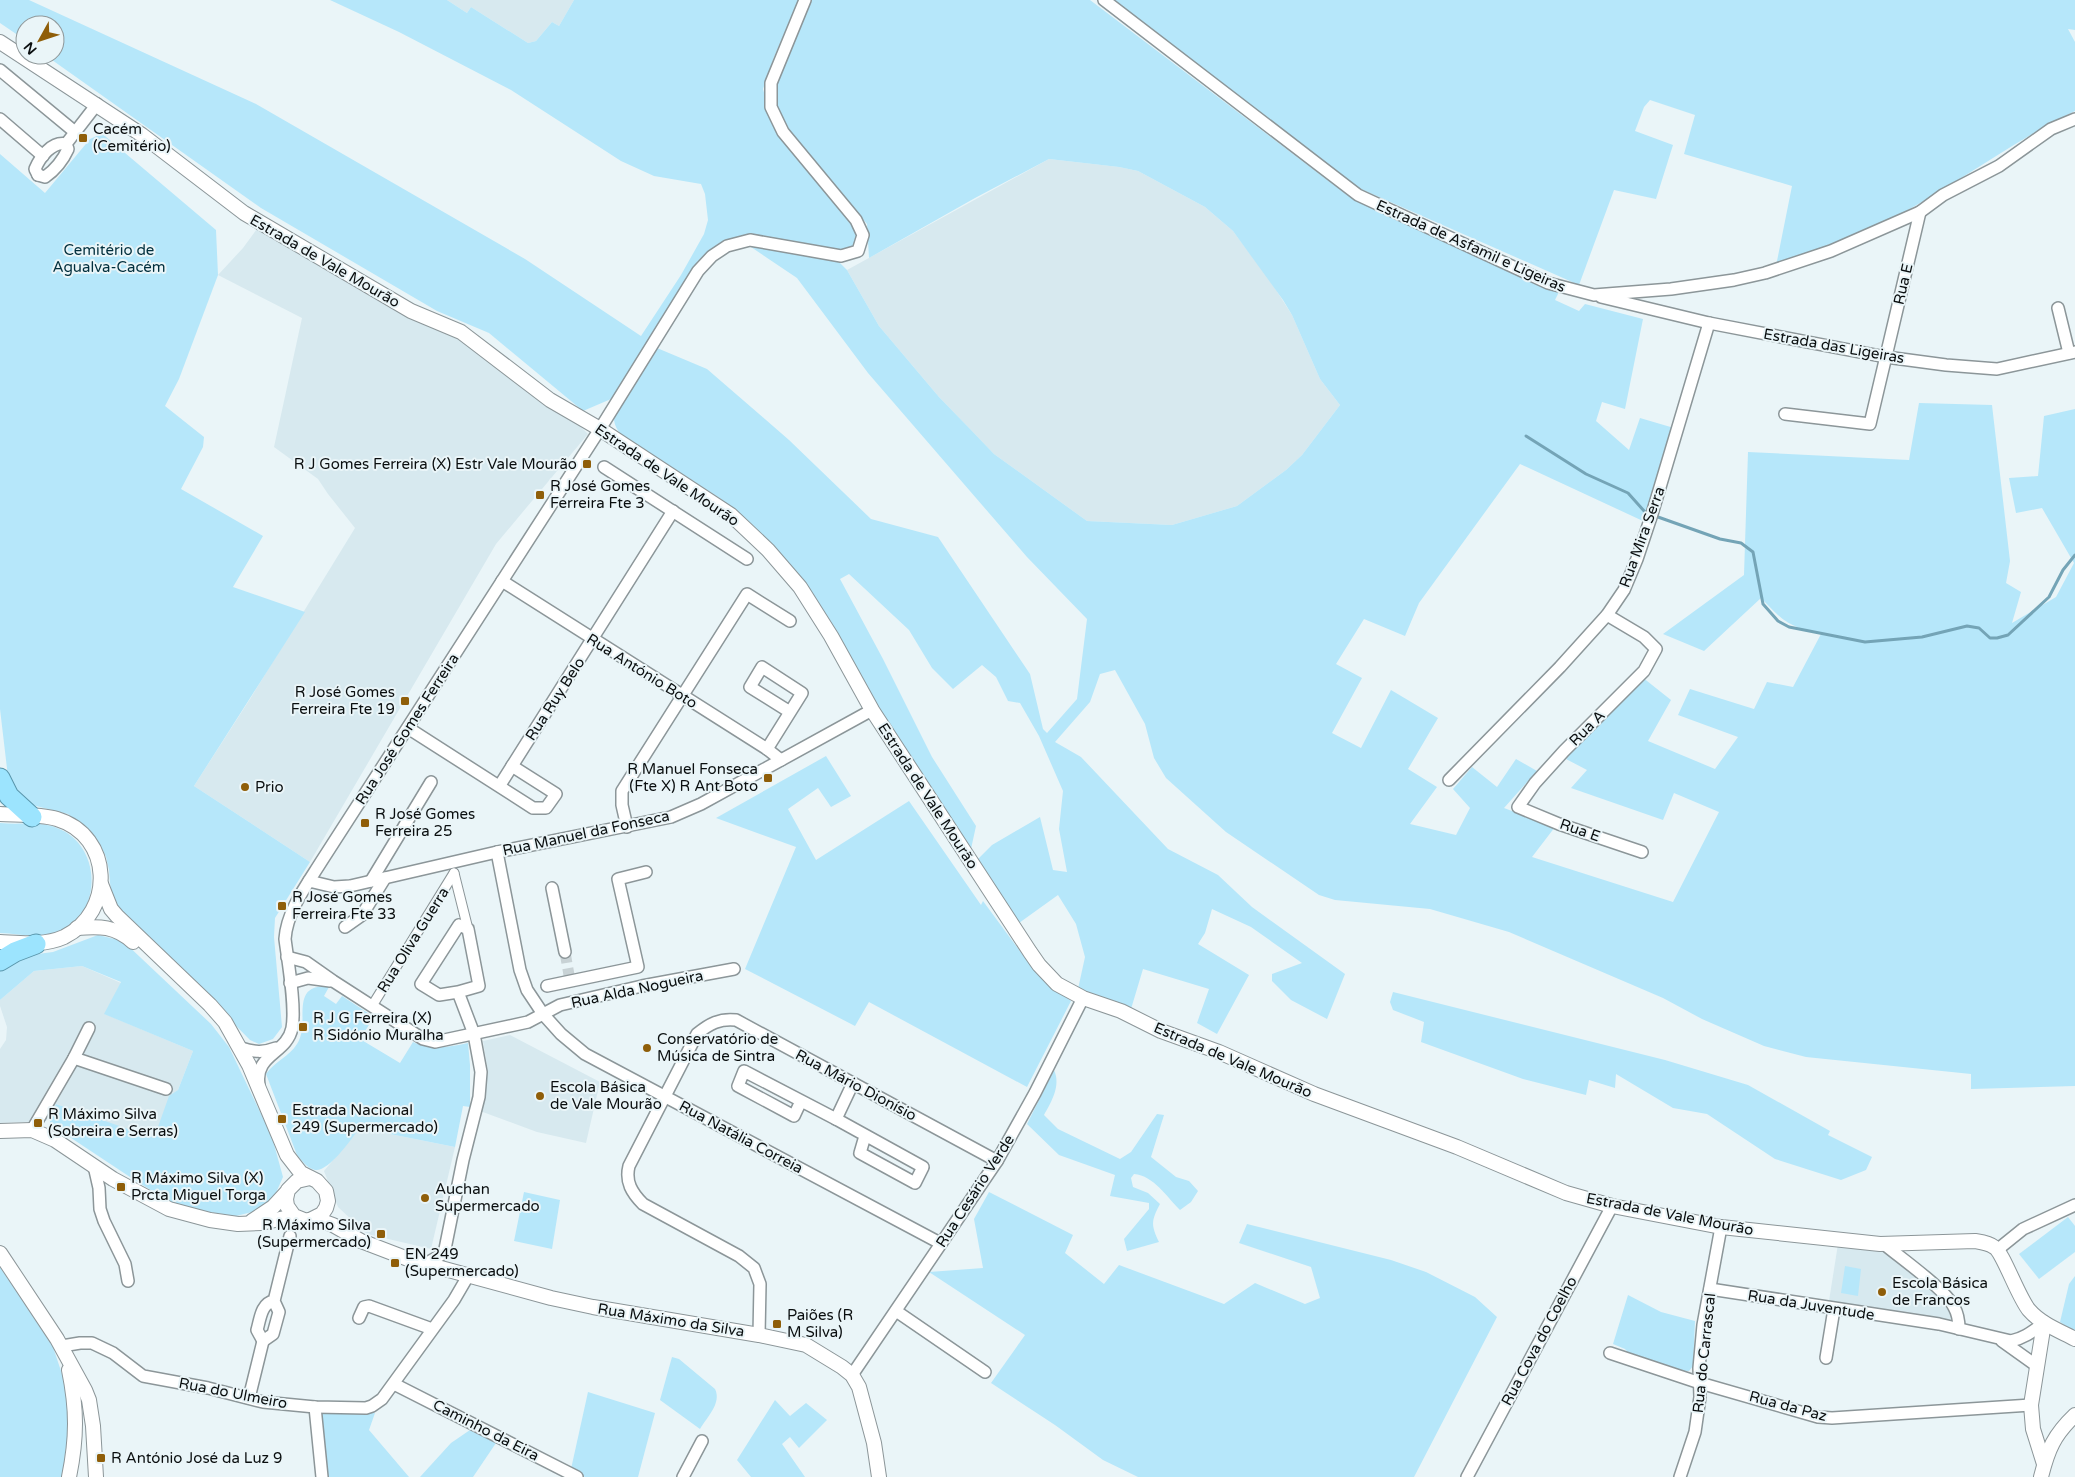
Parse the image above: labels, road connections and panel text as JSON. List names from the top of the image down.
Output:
{
  "streets": {
    "street": [
      "Estrada de Asfamil e Ligeiras",
      "Estrada de Vale Mourão",
      "Rua E",
      "Estrada das Ligeiras",
      "Rua Mira Serra",
      "Rua António Boto",
      "Rua Ruy Belo",
      "Rua A",
      "Rua José Gomes Ferreira",
      "Rua Manuel da Fonseca",
      "Rua Oliva Guerra",
      "Rua Alda Nogueira",
      "Rua Mário Dionísio",
      "Rua Natália Correia",
      "Rua Cesário Verde",
      "Rua da Juventude",
      "Rua Máximo da Silva",
      "Rua Cova do Coelho",
      "Rua do Carrascal",
      "Rua do Ulmeiro",
      "Rua da Paz",
      "Caminho da Eira"
    ]
  },
  "crossings": [
    ["Estrada de Asfamil e Ligeiras", "Rua E"],
    ["Estrada de Asfamil e Ligeiras", "Estrada das Ligeiras"],
    ["Estrada de Vale Mourão", "Rua José Gomes Ferreira"],
    ["Estrada de Vale Mourão", "Rua Manuel da Fonseca"],
    ["Estrada de Vale Mourão", "Rua Cesário Verde"],
    ["Estrada de Vale Mourão", "Rua Cova do Coelho"],
    ["Estrada de Vale Mourão", "Rua do Carrascal"],
    ["Rua E", "Estrada das Ligeiras"],
    ["Rua E", "Rua A"],
    ["Estrada das Ligeiras", "Rua Mira Serra"],
    ["Rua Mira Serra", "Rua A"],
    ["Rua António Boto", "Rua Ruy Belo"],
    ["Rua António Boto", "Rua José Gomes Ferreira"],
    ["Rua António Boto", "Rua Manuel da Fonseca"],
    ["Rua José Gomes Ferreira", "Rua Manuel da Fonseca"],
    ["Rua José Gomes Ferreira", "Rua Alda Nogueira"],
    ["Rua Manuel da Fonseca", "Rua Natália Correia"],
    ["Rua Oliva Guerra", "Rua Alda Nogueira"],
    ["Rua Alda Nogueira", "Rua Natália Correia"],
    ["Rua Mário Dionísio", "Rua Natália Correia"],
    ["Rua Mário Dionísio", "Rua Cesário Verde"],
    ["Rua Mário Dionísio", "Rua Máximo da Silva"],
    ["Rua Natália Correia", "Rua Cesário Verde"],
    ["Rua Cesário Verde", "Rua Máximo da Silva"],
    ["Rua da Juventude", "Rua do Carrascal"],
    ["Rua Máximo da Silva", "Rua do Ulmeiro"],
    ["Rua do Carrascal", "Rua da Paz"],
    ["Rua do Ulmeiro", "Caminho da Eira"]
  ],
  "parks": ["Cemitério de Agualva-Cacém"],
  "places": {
    "transit": [
      "Cacém (Cemitério)",
      "R J Gomes Ferreira (X) Estr Vale Mourão",
      "R José Gomes Ferreira Fte 3",
      "R José Gomes Ferreira Fte 19",
      "R Manuel Fonseca (Fte X) R Ant Boto",
      "R José Gomes Ferreira 25",
      "R José Gomes Ferreira Fte 33",
      "R J G Ferreira (X) R Sidónio Muralha",
      "Estrada Nacional 249 (Supermercado)",
      "R Máximo Silva (Sobreira e Serras)",
      "R Máximo Silva (X) Prcta Miguel Torga",
      "R Máximo Silva (Supermercado)",
      "EN 249 (Supermercado)",
      "Paiões (R M Silva)",
      "R António José da Luz 9"
    ],
    "other": [
      "Prio",
      "Conservatório de Música de Sintra",
      "Escola Básica de Vale Mourão",
      "Auchan Supermercado",
      "Escola Básica de Francos"
    ]
  },
  "north": "bottom left"
}
